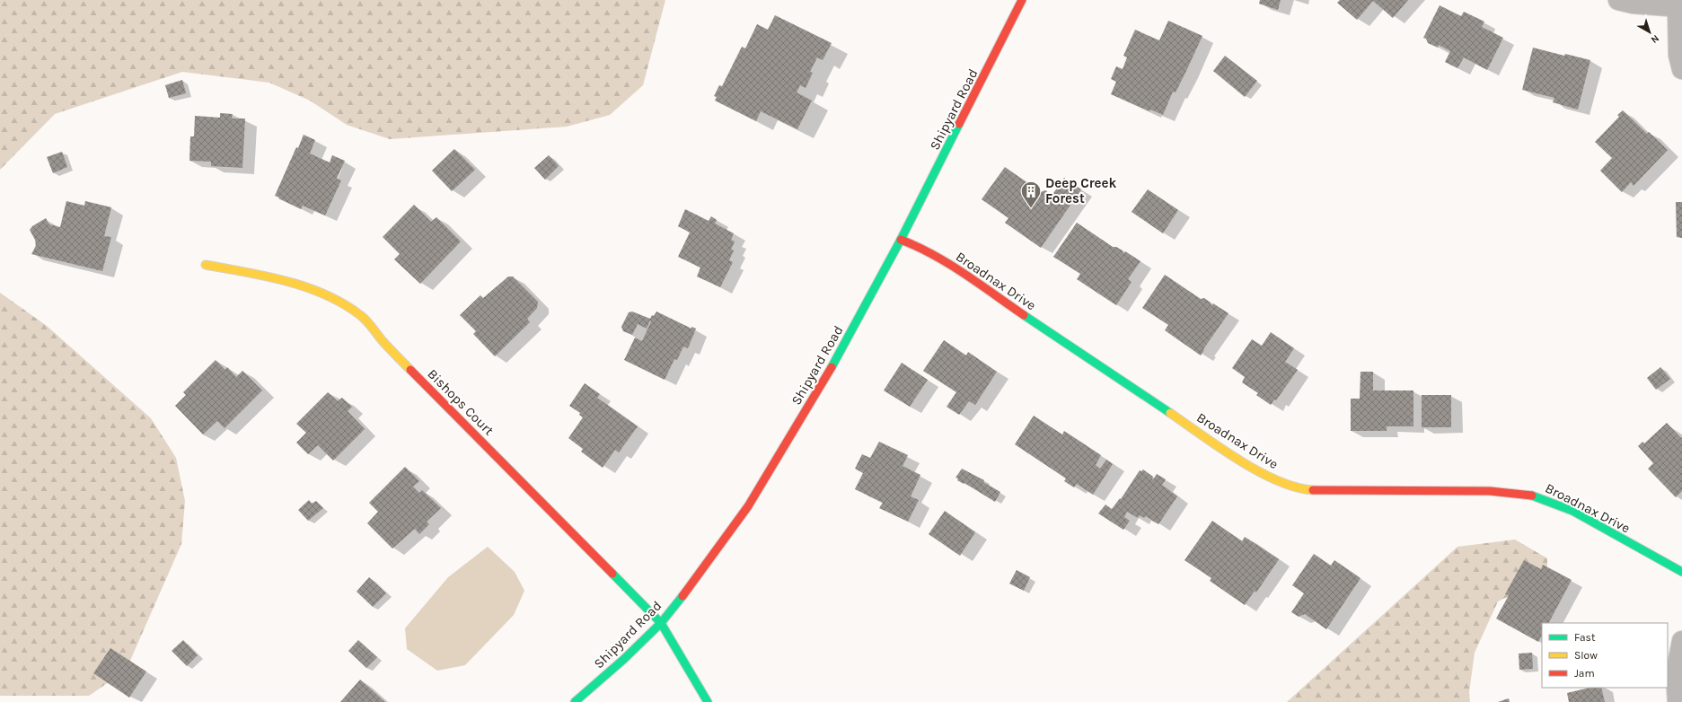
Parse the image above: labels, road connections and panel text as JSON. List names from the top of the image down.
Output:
{
  "streets": {
    "street": ["Shipyard Road", "Broadnax Drive", "Bishops Court"]
  },
  "crossings": [
    ["Shipyard Road", "Broadnax Drive"],
    ["Shipyard Road", "Bishops Court"]
  ],
  "places": {
    "building": ["Deep Creek Forest"]
  },
  "legend": ["Fast", "Slow", "Jam"],
  "north": "bottom right"
}
